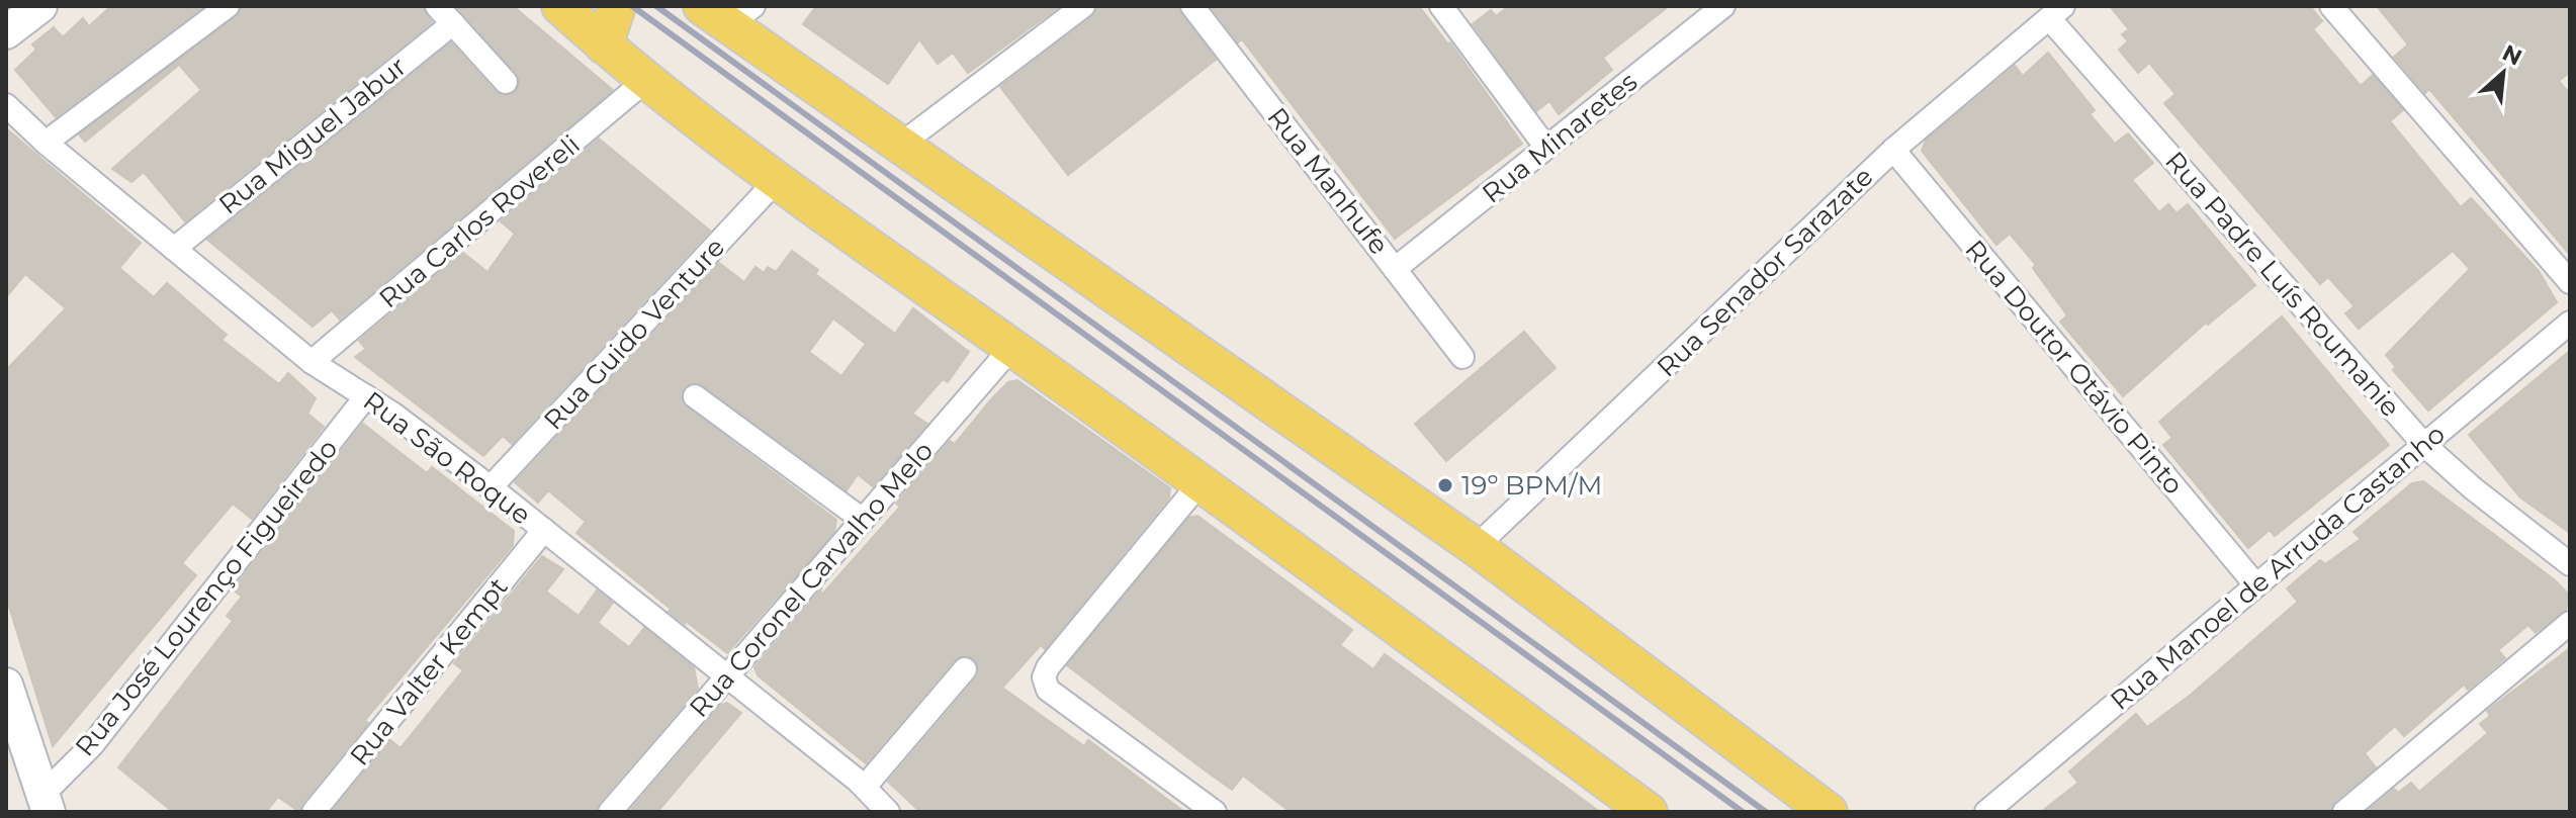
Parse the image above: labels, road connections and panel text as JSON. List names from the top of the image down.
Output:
{
  "streets": {
    "street": [
      "Rua Miguel Jabur",
      "Rua Minaretes",
      "Rua Manhufe",
      "Rua Carlos Rovereli",
      "Rua Senador Sarazate",
      "Rua Padre Luís Roumanie",
      "Rua Guido Venture",
      "Rua Doutor Otávio Pinto",
      "Rua São Roque",
      "Rua Manoel de Arruda Castanho",
      "Rua Coronel Carvalho Melo",
      "Rua José Lourenço Figueiredo",
      "Rua Valter Kempt"
    ]
  },
  "crossings": [
    ["Rua Miguel Jabur", "Rua São Roque"],
    ["Rua Minaretes", "Rua Manhufe"],
    ["Rua Carlos Rovereli", "Rua São Roque"],
    ["Rua Senador Sarazate", "Rua Padre Luís Roumanie"],
    ["Rua Senador Sarazate", "Rua Doutor Otávio Pinto"],
    ["Rua Padre Luís Roumanie", "Rua Manoel de Arruda Castanho"],
    ["Rua Guido Venture", "Rua São Roque"],
    ["Rua Doutor Otávio Pinto", "Rua Manoel de Arruda Castanho"],
    ["Rua São Roque", "Rua Coronel Carvalho Melo"],
    ["Rua São Roque", "Rua José Lourenço Figueiredo"],
    ["Rua São Roque", "Rua Valter Kempt"]
  ],
  "places": ["19º BPM/M"],
  "north": "top right"
}
